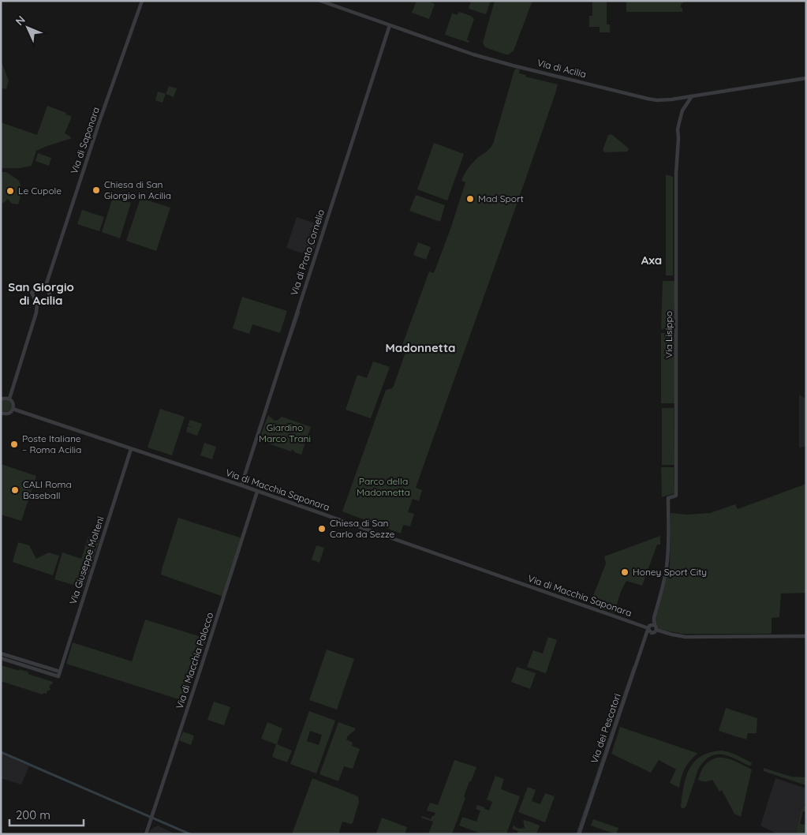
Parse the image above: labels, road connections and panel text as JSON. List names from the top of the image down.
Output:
{
  "streets": {
    "street": [
      "Via di Acilia",
      "Via di Saponara",
      "Via di Prato Cornelio",
      "Via Lisippo",
      "Via di Macchia Saponara",
      "Via Giuseppe Molteni",
      "Via di Macchia Palocco",
      "Via dei Pescatori"
    ]
  },
  "crossings": [
    ["Via di Acilia", "Via di Prato Cornelio"],
    ["Via di Acilia", "Via Lisippo"],
    ["Via di Prato Cornelio", "Via di Macchia Saponara"],
    ["Via Lisippo", "Via di Macchia Saponara"],
    ["Via Lisippo", "Via dei Pescatori"],
    ["Via di Macchia Saponara", "Via Giuseppe Molteni"],
    ["Via di Macchia Saponara", "Via di Macchia Palocco"],
    ["Via di Macchia Saponara", "Via dei Pescatori"]
  ],
  "districts": ["Axa", "San Giorgio di Acilia", "Madonnetta"],
  "parks": ["Giardino Marco Trani", "Parco della Madonnetta"],
  "places": [
    "Chiesa di San Giorgio in Acilia",
    "Le Cupole",
    "Mad Sport",
    "Poste Italiane – Roma Acilia",
    "CALI Roma Baseball",
    "Chiesa di San Carlo da Sezze",
    "Honey Sport City"
  ],
  "scale_bar": "200 m",
  "north": "top left"
}
